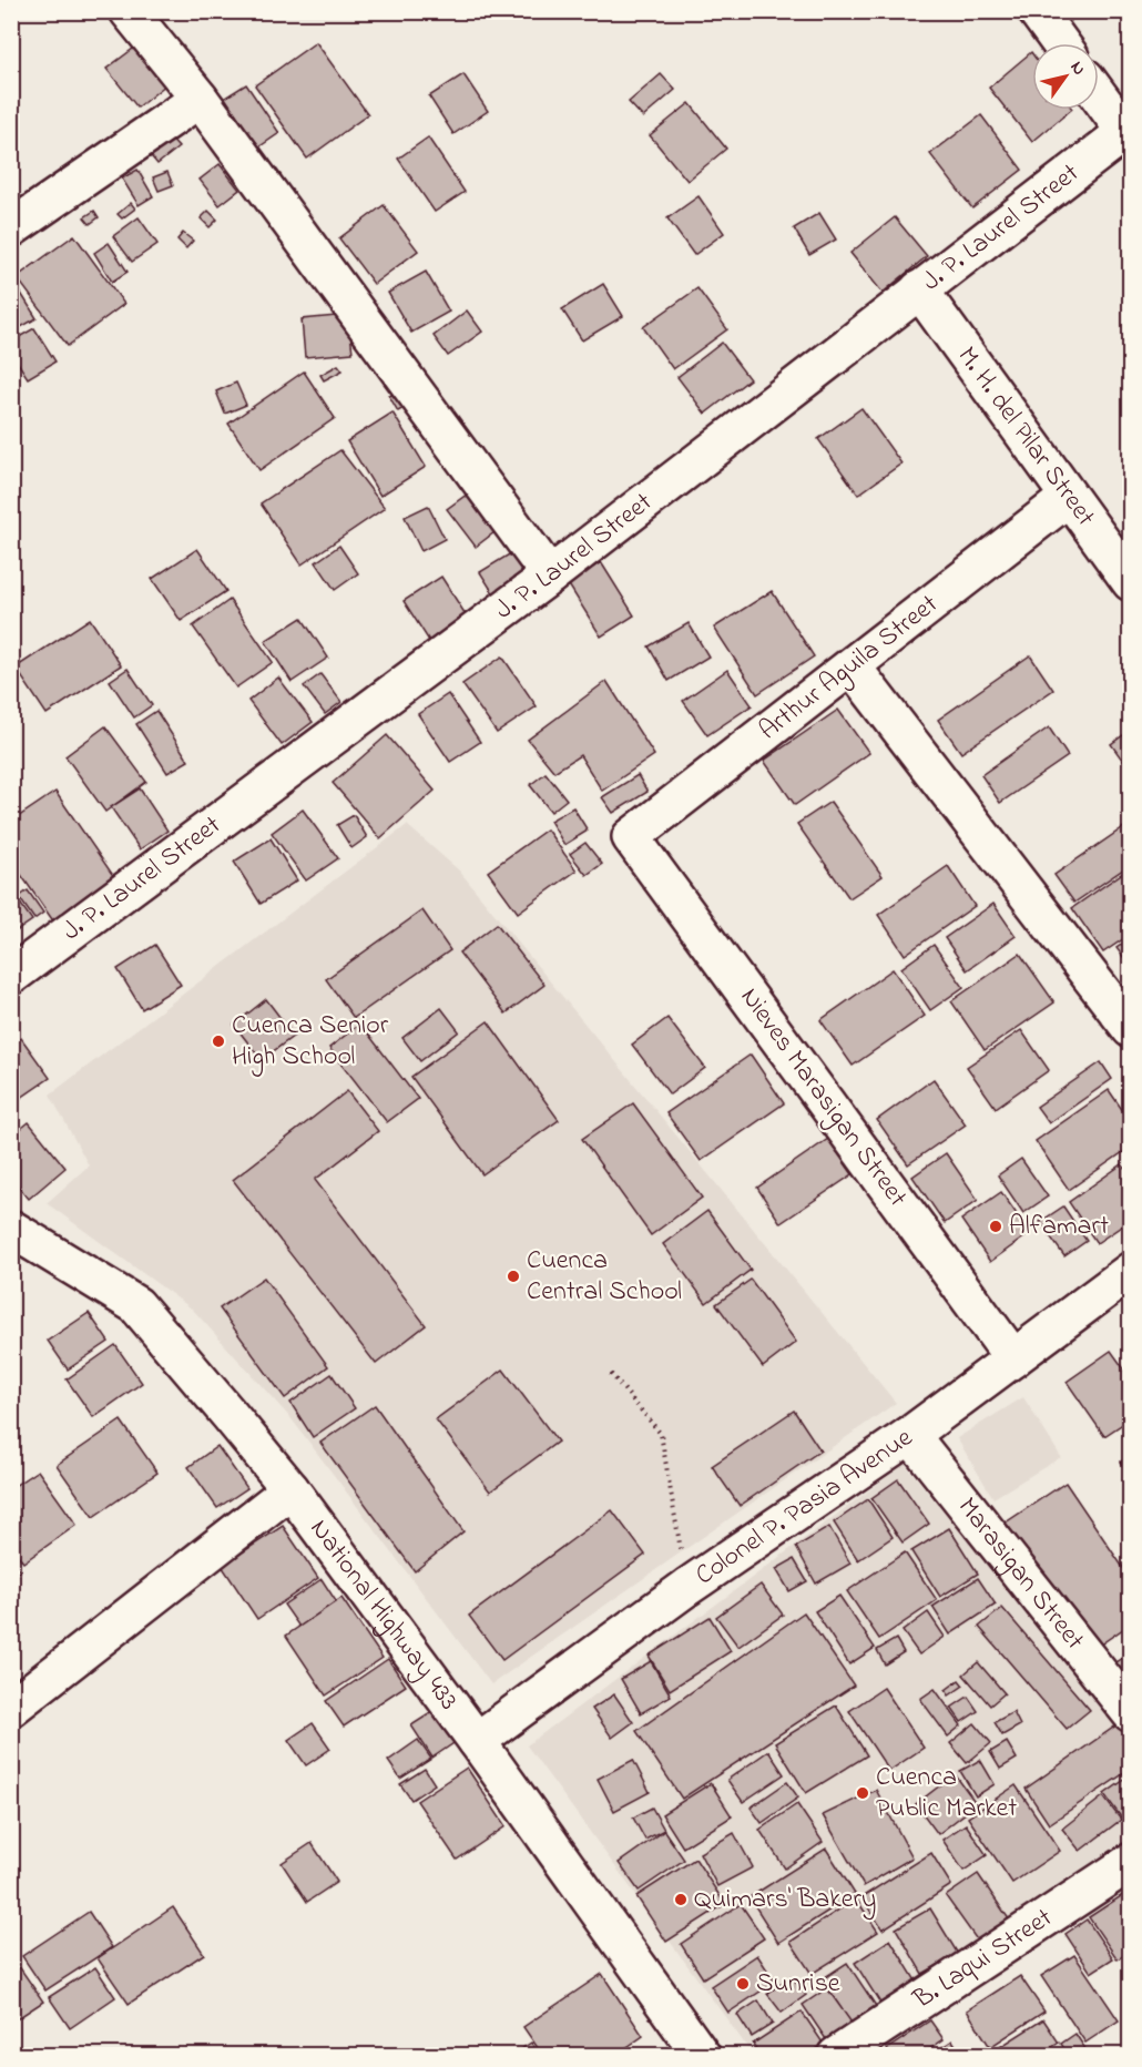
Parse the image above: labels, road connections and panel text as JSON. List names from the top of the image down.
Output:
{
  "streets": {
    "street": [
      "J. P. Laurel Street",
      "M. H. del Pilar Street",
      "Arthur Aguila Street",
      "Nieves Marasigan Street",
      "Colonel P. Pasia Avenue",
      "Marasigan Street",
      "National Highway 433",
      "B. Laqui Street"
    ]
  },
  "crossings": [
    ["J. P. Laurel Street", "M. H. del Pilar Street"],
    ["M. H. del Pilar Street", "Arthur Aguila Street"],
    ["Arthur Aguila Street", "Nieves Marasigan Street"],
    ["Nieves Marasigan Street", "Colonel P. Pasia Avenue"],
    ["Colonel P. Pasia Avenue", "Marasigan Street"],
    ["Colonel P. Pasia Avenue", "National Highway 433"]
  ],
  "places": [
    "Cuenca Senior High School",
    "Alfamart",
    "Cuenca Central School",
    "Cuenca Public Market",
    "Quimars' Bakery",
    "Sunrise"
  ],
  "north": "top right"
}
